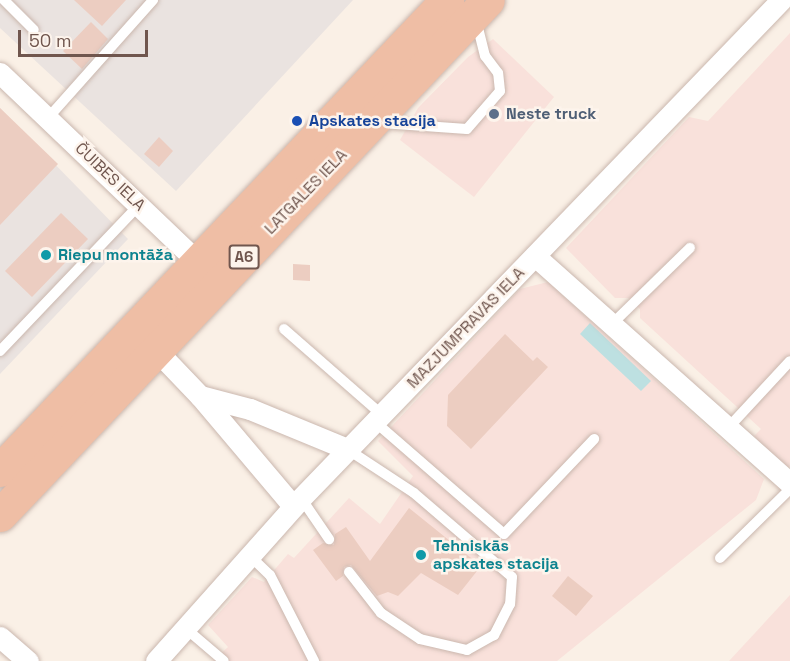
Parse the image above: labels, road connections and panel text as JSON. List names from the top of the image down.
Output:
{
  "streets": {
    "highway": ["LATGALES IELA", "A6"],
    "street": ["ČUIBES IELA", "MAZJUMPRAVAS IELA"]
  },
  "crossings": [
    ["ČUIBES IELA", "LATGALES IELA"]
  ],
  "places": [
    "Neste truck",
    "Apskates stacija",
    "Riepu montāža",
    "Tehniskās apskates stacija"
  ],
  "scale_bar": "50 m"
}
